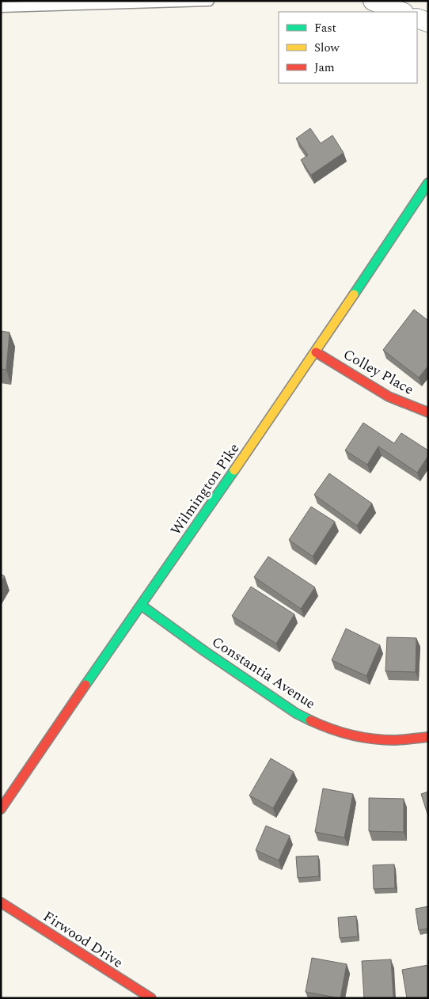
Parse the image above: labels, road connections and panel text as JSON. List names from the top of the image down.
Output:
{
  "streets": {
    "main road": [
      "Colley Place",
      "Wilmington Pike",
      "Constantia Avenue",
      "Firwood Drive"
    ]
  },
  "crossings": [
    ["Colley Place", "Wilmington Pike"],
    ["Wilmington Pike", "Constantia Avenue"]
  ],
  "legend": ["Fast", "Slow", "Jam"]
}
